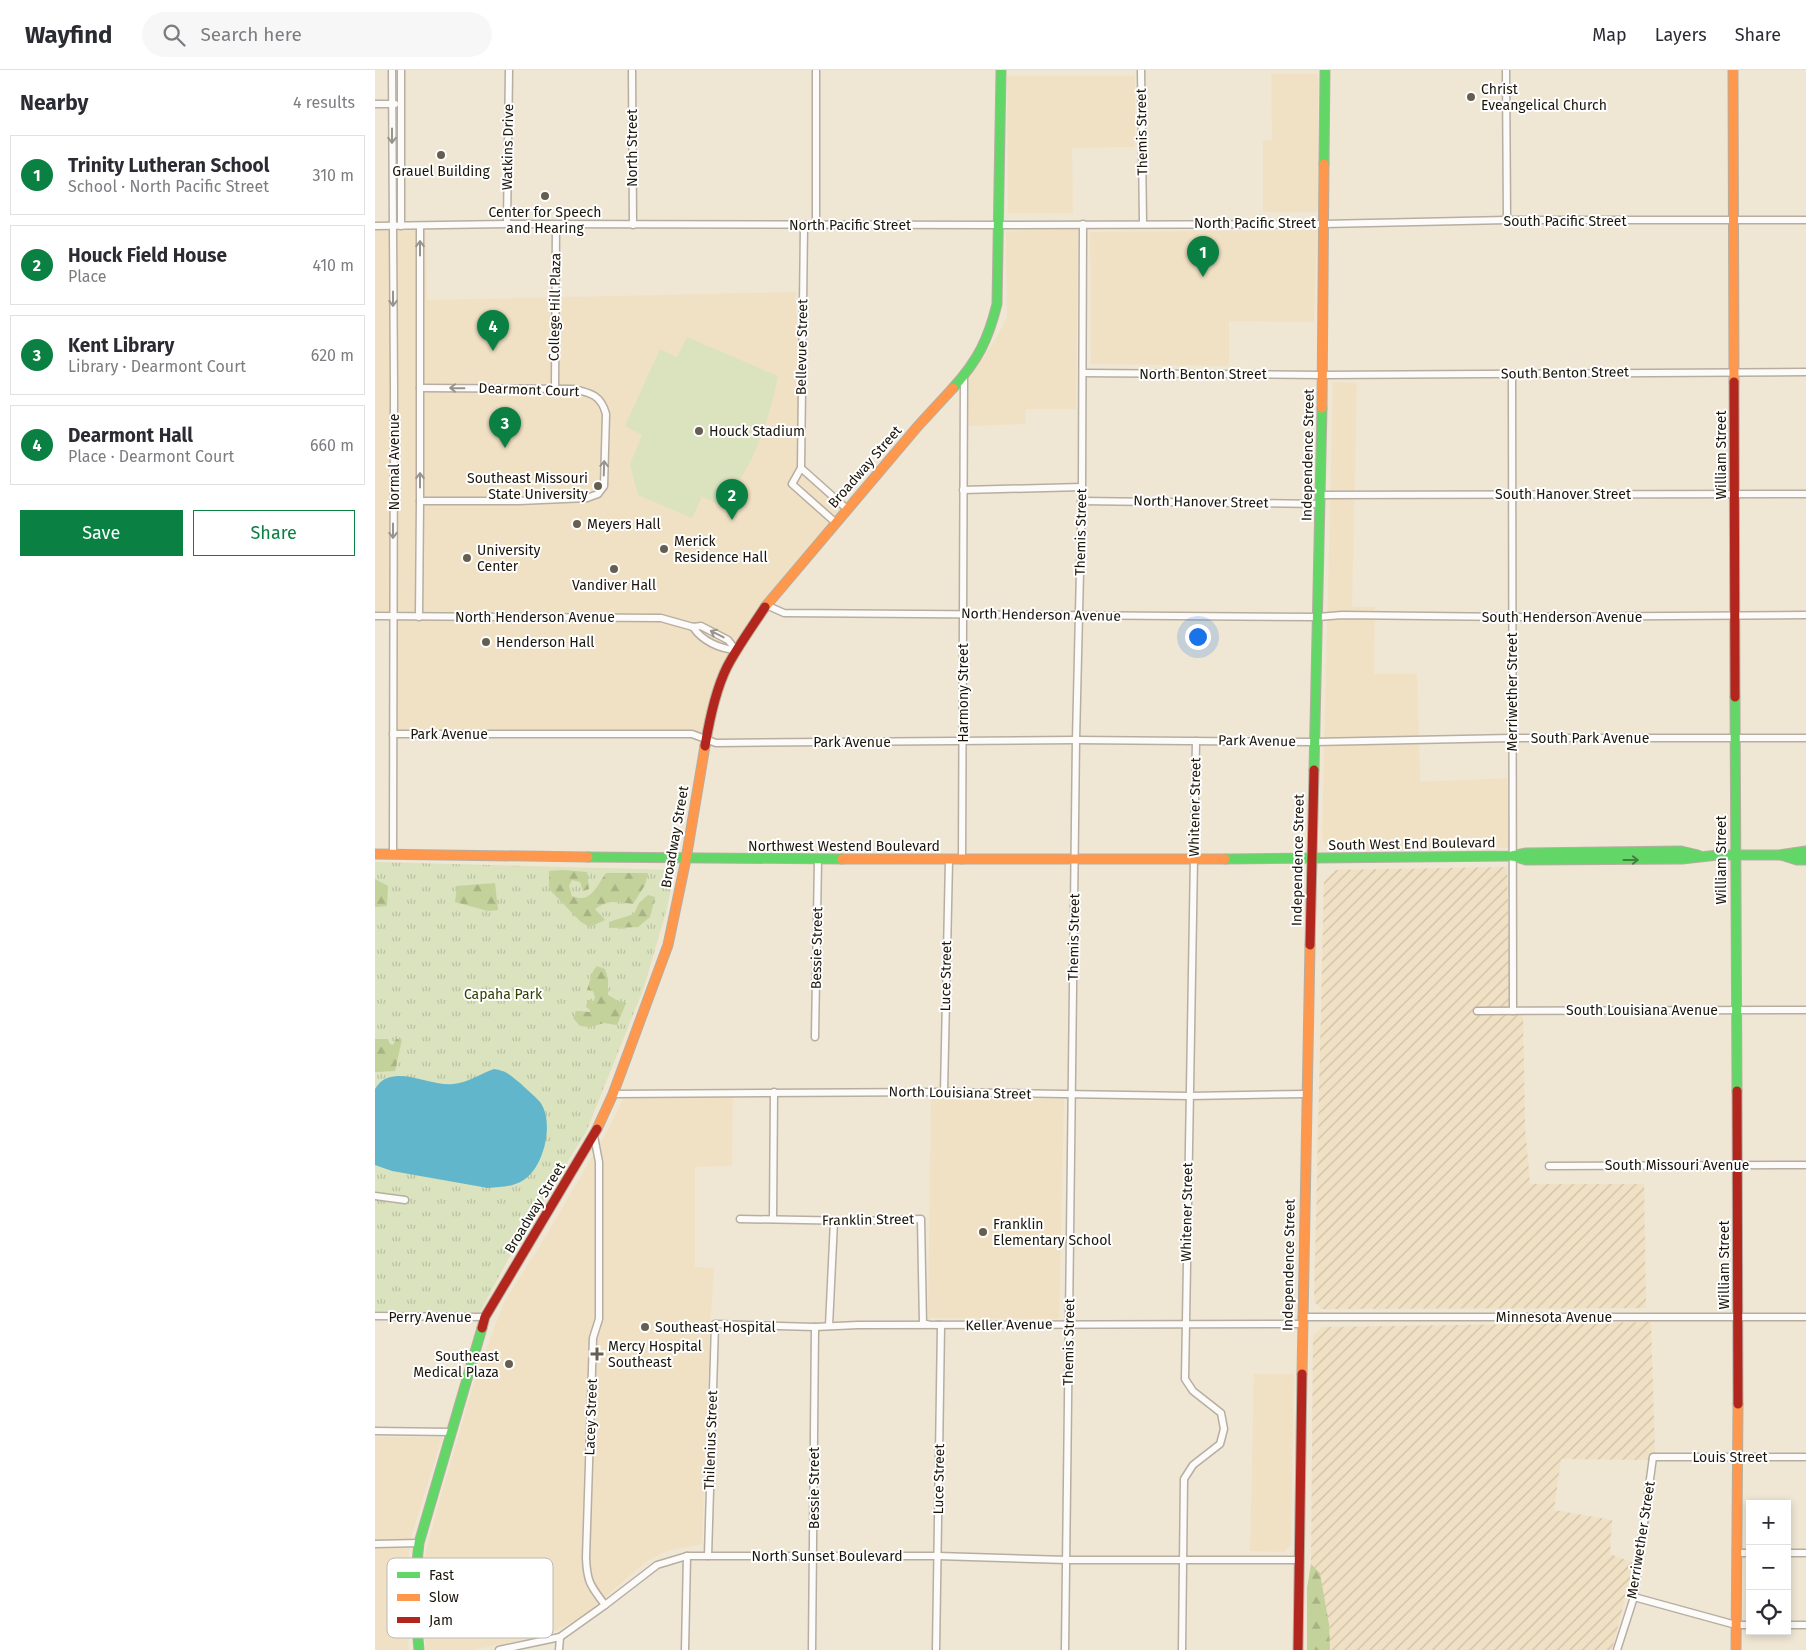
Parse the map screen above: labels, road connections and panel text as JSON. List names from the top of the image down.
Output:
{
  "streets": {
    "main road": [
      "Independence Street",
      "William Street",
      "Broadway Street",
      "South West End Boulevard",
      "Northwest Westend Boulevard"
    ],
    "street": [
      "Themis Street",
      "Watkins Drive",
      "North Street",
      "South Pacific Street",
      "North Pacific Street",
      "College Hill Plaza",
      "Bellevue Street",
      "South Benton Street",
      "North Benton Street",
      "Dearmont Court",
      "Normal Avenue",
      "South Hanover Street",
      "North Hanover Street",
      "North Henderson Avenue",
      "South Henderson Avenue",
      "Merriwether Street",
      "Harmony Street",
      "Park Avenue",
      "South Park Avenue",
      "Whitener Street",
      "Bessie Street",
      "Luce Street",
      "South Louisiana Avenue",
      "North Louisiana Street",
      "South Missouri Avenue",
      "Franklin Street",
      "Perry Avenue",
      "Minnesota Avenue",
      "Keller Avenue",
      "Lacey Street",
      "Thilenius Street",
      "Louis Street",
      "North Sunset Boulevard"
    ]
  },
  "crossings": [
    ["Themis Street", "North Pacific Street"],
    ["Themis Street", "North Benton Street"],
    ["Themis Street", "North Hanover Street"],
    ["Themis Street", "North Henderson Avenue"],
    ["Themis Street", "Park Avenue"],
    ["Themis Street", "Northwest Westend Boulevard"],
    ["Themis Street", "North Louisiana Street"],
    ["Themis Street", "Keller Avenue"],
    ["Themis Street", "North Sunset Boulevard"],
    ["Watkins Drive", "North Pacific Street"],
    ["North Street", "North Pacific Street"],
    ["South Pacific Street", "North Pacific Street"],
    ["South Pacific Street", "Independence Street"],
    ["South Pacific Street", "William Street"],
    ["North Pacific Street", "College Hill Plaza"],
    ["North Pacific Street", "Bellevue Street"],
    ["North Pacific Street", "Independence Street"],
    ["North Pacific Street", "Normal Avenue"],
    ["North Pacific Street", "Broadway Street"],
    ["College Hill Plaza", "Dearmont Court"],
    ["Bellevue Street", "Broadway Street"],
    ["South Benton Street", "North Benton Street"],
    ["South Benton Street", "Independence Street"],
    ["South Benton Street", "William Street"],
    ["South Benton Street", "Merriwether Street"],
    ["North Benton Street", "Independence Street"],
    ["Dearmont Court", "Normal Avenue"],
    ["Independence Street", "South Hanover Street"],
    ["Independence Street", "North Hanover Street"],
    ["Independence Street", "North Henderson Avenue"],
    ["Independence Street", "South Henderson Avenue"],
    ["Independence Street", "Park Avenue"],
    ["Independence Street", "South Park Avenue"],
    ["Independence Street", "South West End Boulevard"],
    ["Independence Street", "Northwest Westend Boulevard"],
    ["Independence Street", "North Louisiana Street"],
    ["Independence Street", "Minnesota Avenue"],
    ["Independence Street", "Keller Avenue"],
    ["Independence Street", "North Sunset Boulevard"],
    ["William Street", "South Hanover Street"],
    ["William Street", "South Henderson Avenue"],
    ["William Street", "South Park Avenue"],
    ["William Street", "South West End Boulevard"],
    ["William Street", "South Louisiana Avenue"],
    ["William Street", "South Missouri Avenue"],
    ["William Street", "Minnesota Avenue"],
    ["William Street", "Louis Street"],
    ["Normal Avenue", "North Henderson Avenue"],
    ["Normal Avenue", "Park Avenue"],
    ["Normal Avenue", "Northwest Westend Boulevard"],
    ["Broadway Street", "North Henderson Avenue"],
    ["Broadway Street", "Harmony Street"],
    ["Broadway Street", "Park Avenue"],
    ["Broadway Street", "Northwest Westend Boulevard"],
    ["Broadway Street", "North Louisiana Street"],
    ["Broadway Street", "Perry Avenue"],
    ["Broadway Street", "Lacey Street"],
    ["South Hanover Street", "North Hanover Street"],
    ["South Hanover Street", "Merriwether Street"],
    ["North Henderson Avenue", "South Henderson Avenue"],
    ["North Henderson Avenue", "Harmony Street"],
    ["South Henderson Avenue", "Merriwether Street"],
    ["Merriwether Street", "South Park Avenue"],
    ["Merriwether Street", "South West End Boulevard"],
    ["Merriwether Street", "South Louisiana Avenue"],
    ["Merriwether Street", "Louis Street"],
    ["Harmony Street", "Park Avenue"],
    ["Harmony Street", "Northwest Westend Boulevard"],
    ["Park Avenue", "South Park Avenue"],
    ["Park Avenue", "Whitener Street"],
    ["Whitener Street", "Northwest Westend Boulevard"],
    ["Whitener Street", "North Louisiana Street"],
    ["Whitener Street", "Keller Avenue"],
    ["Whitener Street", "North Sunset Boulevard"],
    ["South West End Boulevard", "Northwest Westend Boulevard"],
    ["Northwest Westend Boulevard", "Bessie Street"],
    ["Northwest Westend Boulevard", "Luce Street"],
    ["Bessie Street", "Keller Avenue"],
    ["Bessie Street", "North Sunset Boulevard"],
    ["Luce Street", "North Louisiana Street"],
    ["Luce Street", "Franklin Street"],
    ["Luce Street", "Keller Avenue"],
    ["Luce Street", "North Sunset Boulevard"],
    ["Franklin Street", "Keller Avenue"],
    ["Minnesota Avenue", "Keller Avenue"],
    ["Keller Avenue", "Thilenius Street"],
    ["Lacey Street", "North Sunset Boulevard"],
    ["Thilenius Street", "North Sunset Boulevard"]
  ],
  "parks": ["Capaha Park"],
  "places": {
    "other": [
      "Christ Eveangelical Church",
      "Grauel Building",
      "Center for Speech and Hearing",
      "Houck Stadium",
      "Southeast Missouri State University",
      "Meyers Hall",
      "Merick Residence Hall",
      "University Center",
      "Vandiver Hall",
      "Henderson Hall",
      "Franklin Elementary School",
      "Southeast Hospital",
      "Southeast Medical Plaza"
    ],
    "health": ["Mercy Hospital Southeast"]
  },
  "legend": ["Fast", "Slow", "Jam"],
  "page": {
    "header": "Wayfind",
    "search": "Search here",
    "nav": ["Map", "Layers", "Share"],
    "heading": ["Nearby", "4 results"],
    "list": [
      {
        "mark": "1",
        "name": "Trinity Lutheran School",
        "note": "School · North Pacific Street",
        "value": "310 m"
      },
      {
        "mark": "2",
        "name": "Houck Field House",
        "note": "Place",
        "value": "410 m"
      },
      {
        "mark": "3",
        "name": "Kent Library",
        "note": "Library · Dearmont Court",
        "value": "620 m"
      },
      {
        "mark": "4",
        "name": "Dearmont Hall",
        "note": "Place · Dearmont Court",
        "value": "660 m"
      }
    ],
    "pins": [
      "1",
      "4",
      "3",
      "2"
    ],
    "buttons": ["Save", "Share"],
    "map_buttons": ["+", "−"]
  }
}
